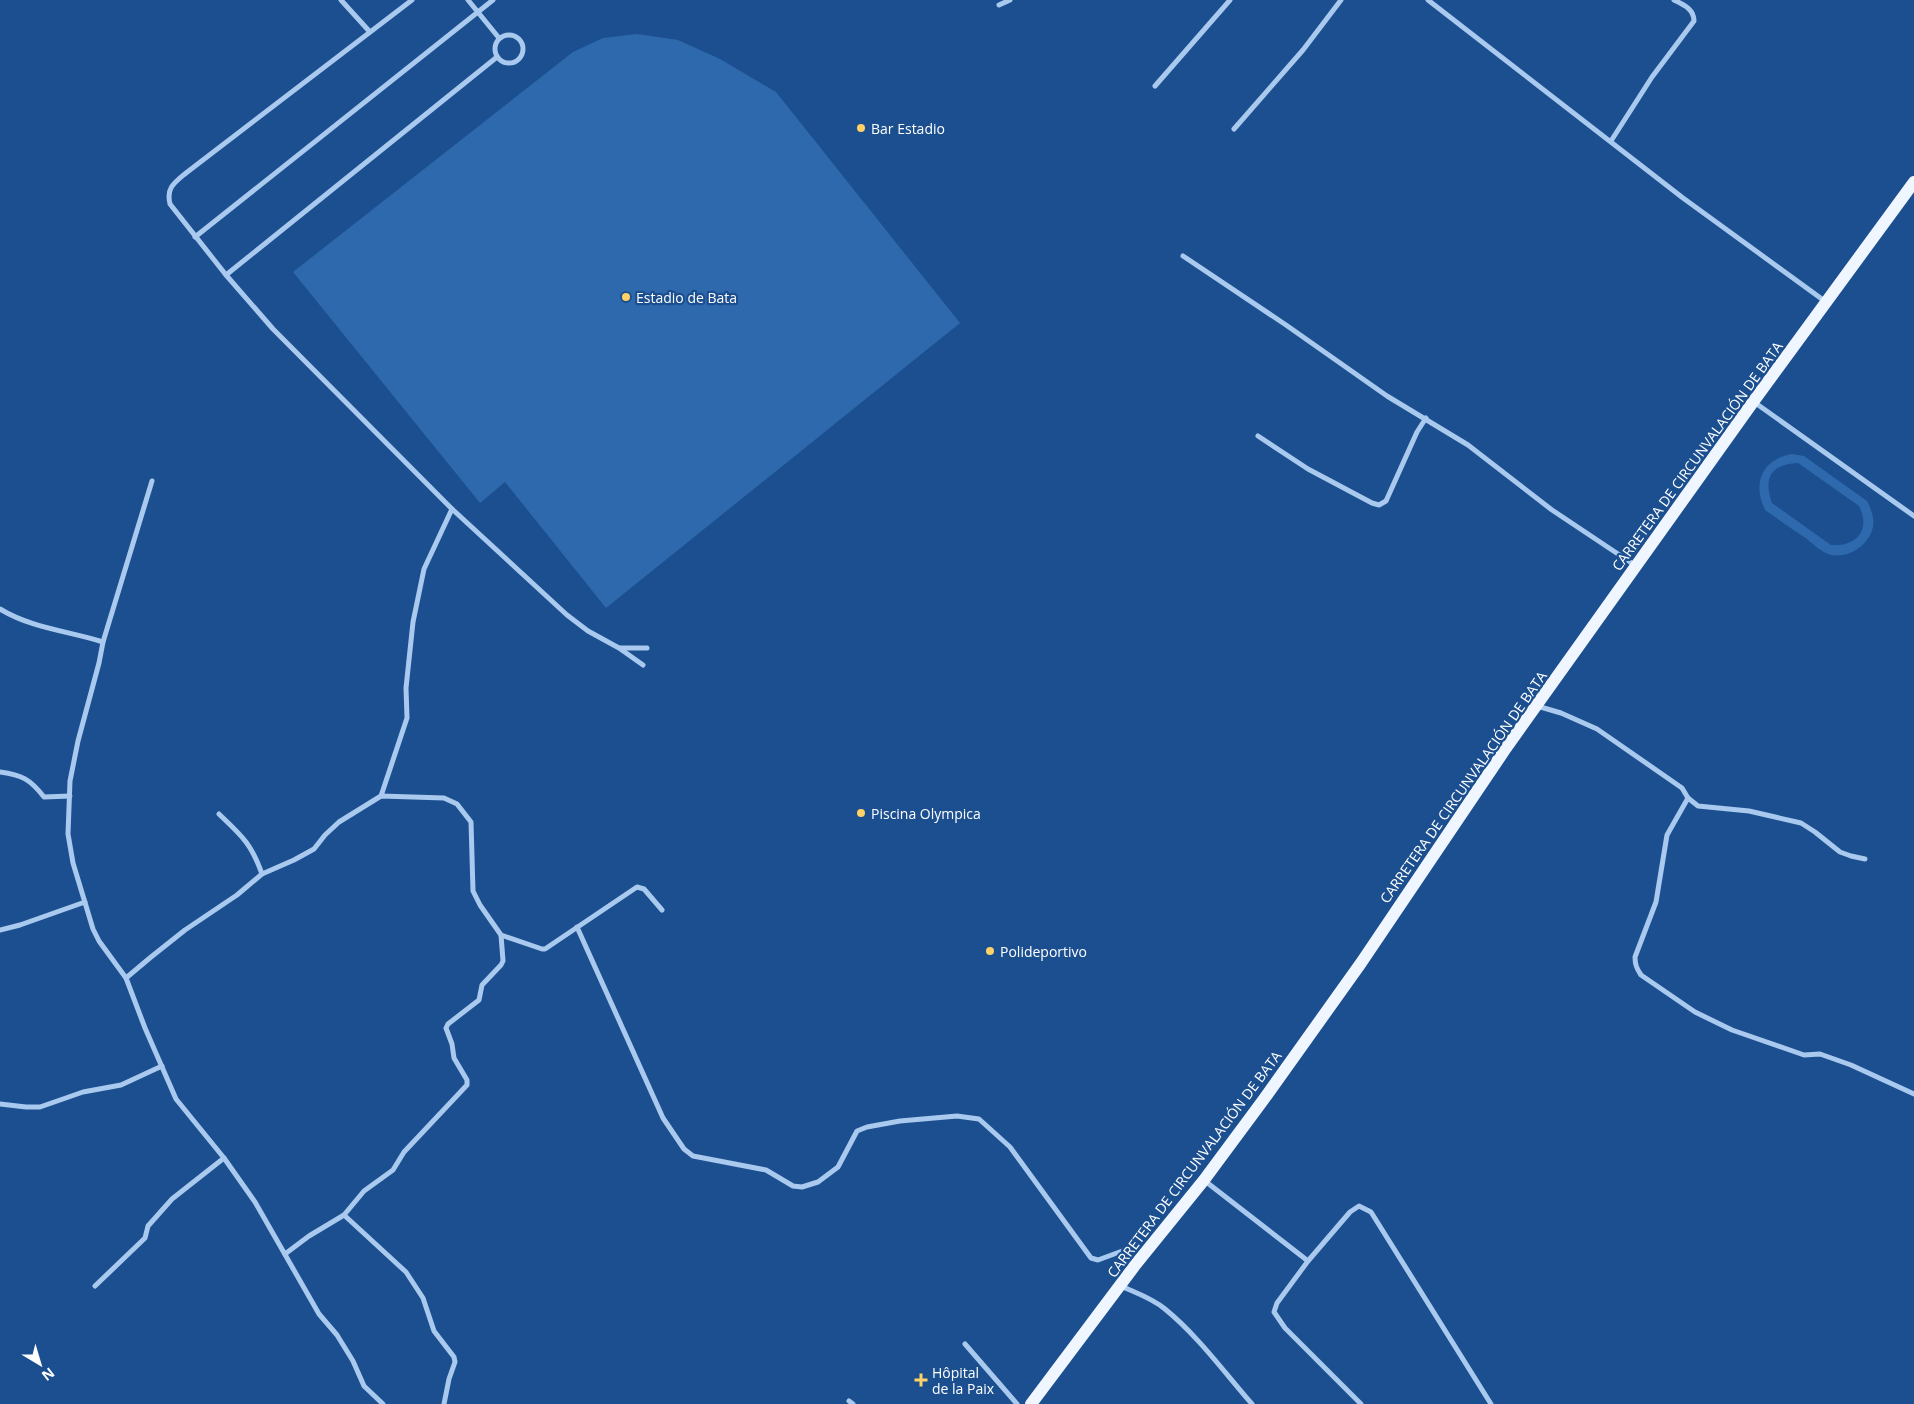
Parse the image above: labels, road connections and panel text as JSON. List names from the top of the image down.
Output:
{
  "streets": {
    "main road": ["CARRETERA DE CIRCUNVALACIÓN DE BATA"]
  },
  "places": {
    "other": [
      "Bar Estadio",
      "Estadio de Bata",
      "Piscina Olympica",
      "Polideportivo"
    ],
    "health": ["Hôpital de la Paix"]
  },
  "north": "bottom right"
}
